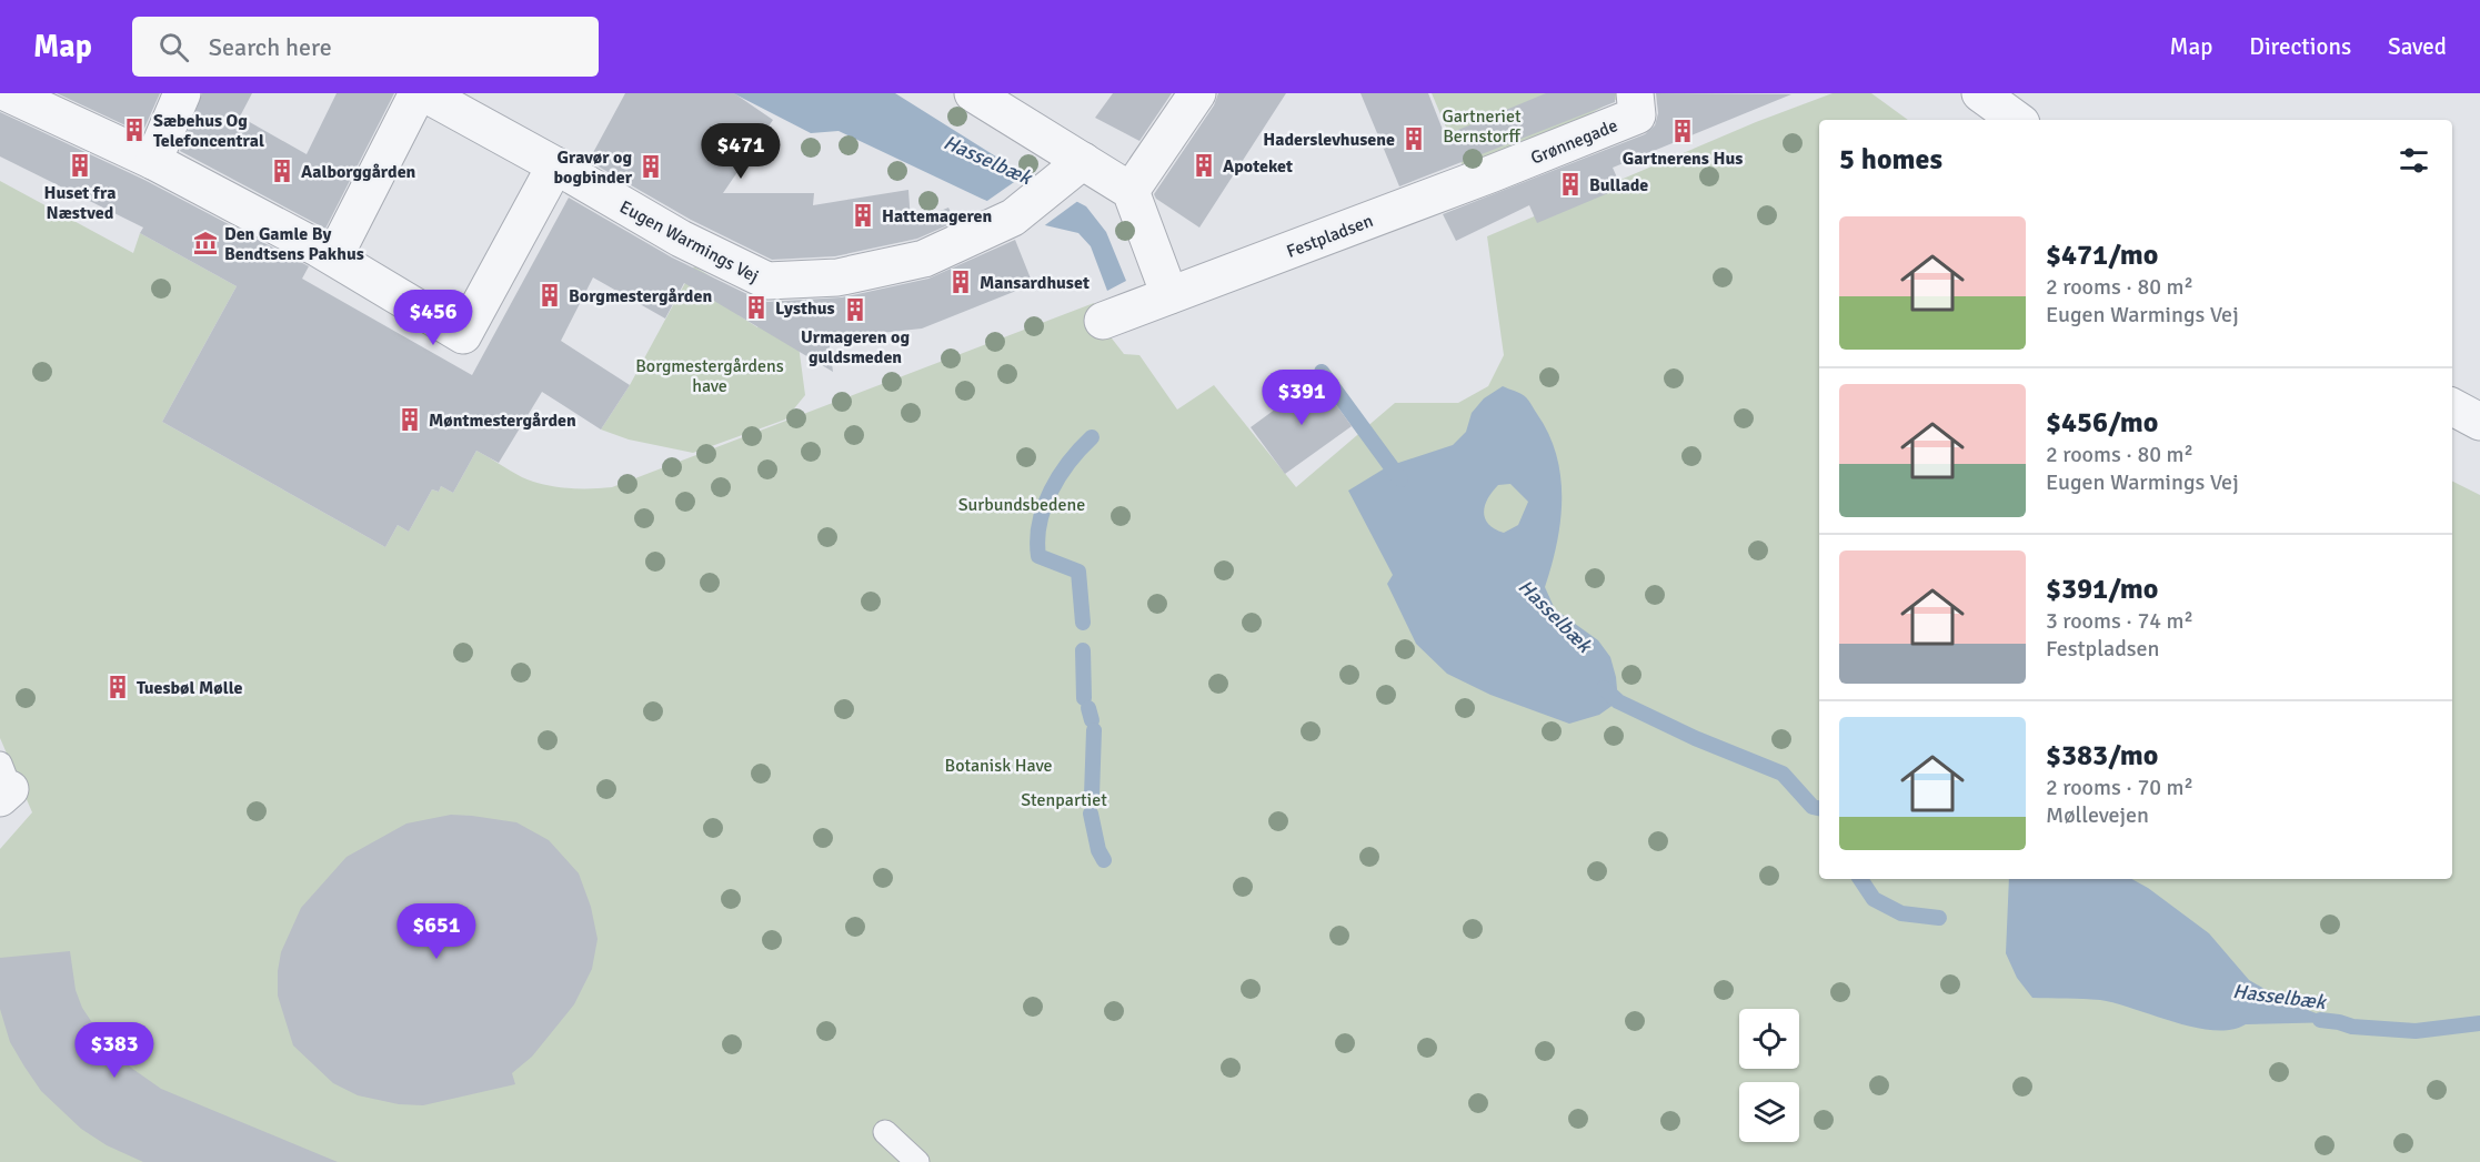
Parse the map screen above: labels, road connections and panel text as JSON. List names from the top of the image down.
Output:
{
  "streets": {
    "street": ["Grønnegade", "Festpladsen", "Eugen Warmings Vej"]
  },
  "crossings": [
    ["Grønnegade", "Festpladsen"]
  ],
  "water": ["Hasselbæk"],
  "parks": [
    "Gartneriet Bernstorff",
    "Borgmestergårdens have",
    "Surbundsbedene",
    "Botanisk Have",
    "Stenpartiet"
  ],
  "places": {
    "building": [
      "Sæbehus Og Telefoncentral",
      "Gartnerens Hus",
      "Haderslevhusene",
      "Huset fra Næstved",
      "Apoteket",
      "Gravør og bogbinder",
      "Aalborggården",
      "Bullade",
      "Hattemageren",
      "Mansardhuset",
      "Borgmestergården",
      "Lysthus",
      "Urmageren og guldsmeden",
      "Møntmestergården",
      "Tuesbøl Mølle"
    ],
    "museum": ["Den Gamle By Bendtsens Pakhus"]
  },
  "page": {
    "header": "Map",
    "search": "Search here",
    "nav": ["Map", "Directions", "Saved"],
    "heading": "5 homes",
    "price": [
      "$471",
      "$456",
      "$391",
      "$651",
      "$383"
    ],
    "list": [
      {
        "name": "$471/mo",
        "note": "2 rooms · 80 m² · Eugen Warmings Vej"
      },
      {
        "name": "$456/mo",
        "note": "2 rooms · 80 m² · Eugen Warmings Vej"
      },
      {
        "name": "$391/mo",
        "note": "3 rooms · 74 m² · Festpladsen"
      },
      {
        "name": "$383/mo",
        "note": "2 rooms · 70 m² · Møllevejen"
      }
    ]
  }
}
